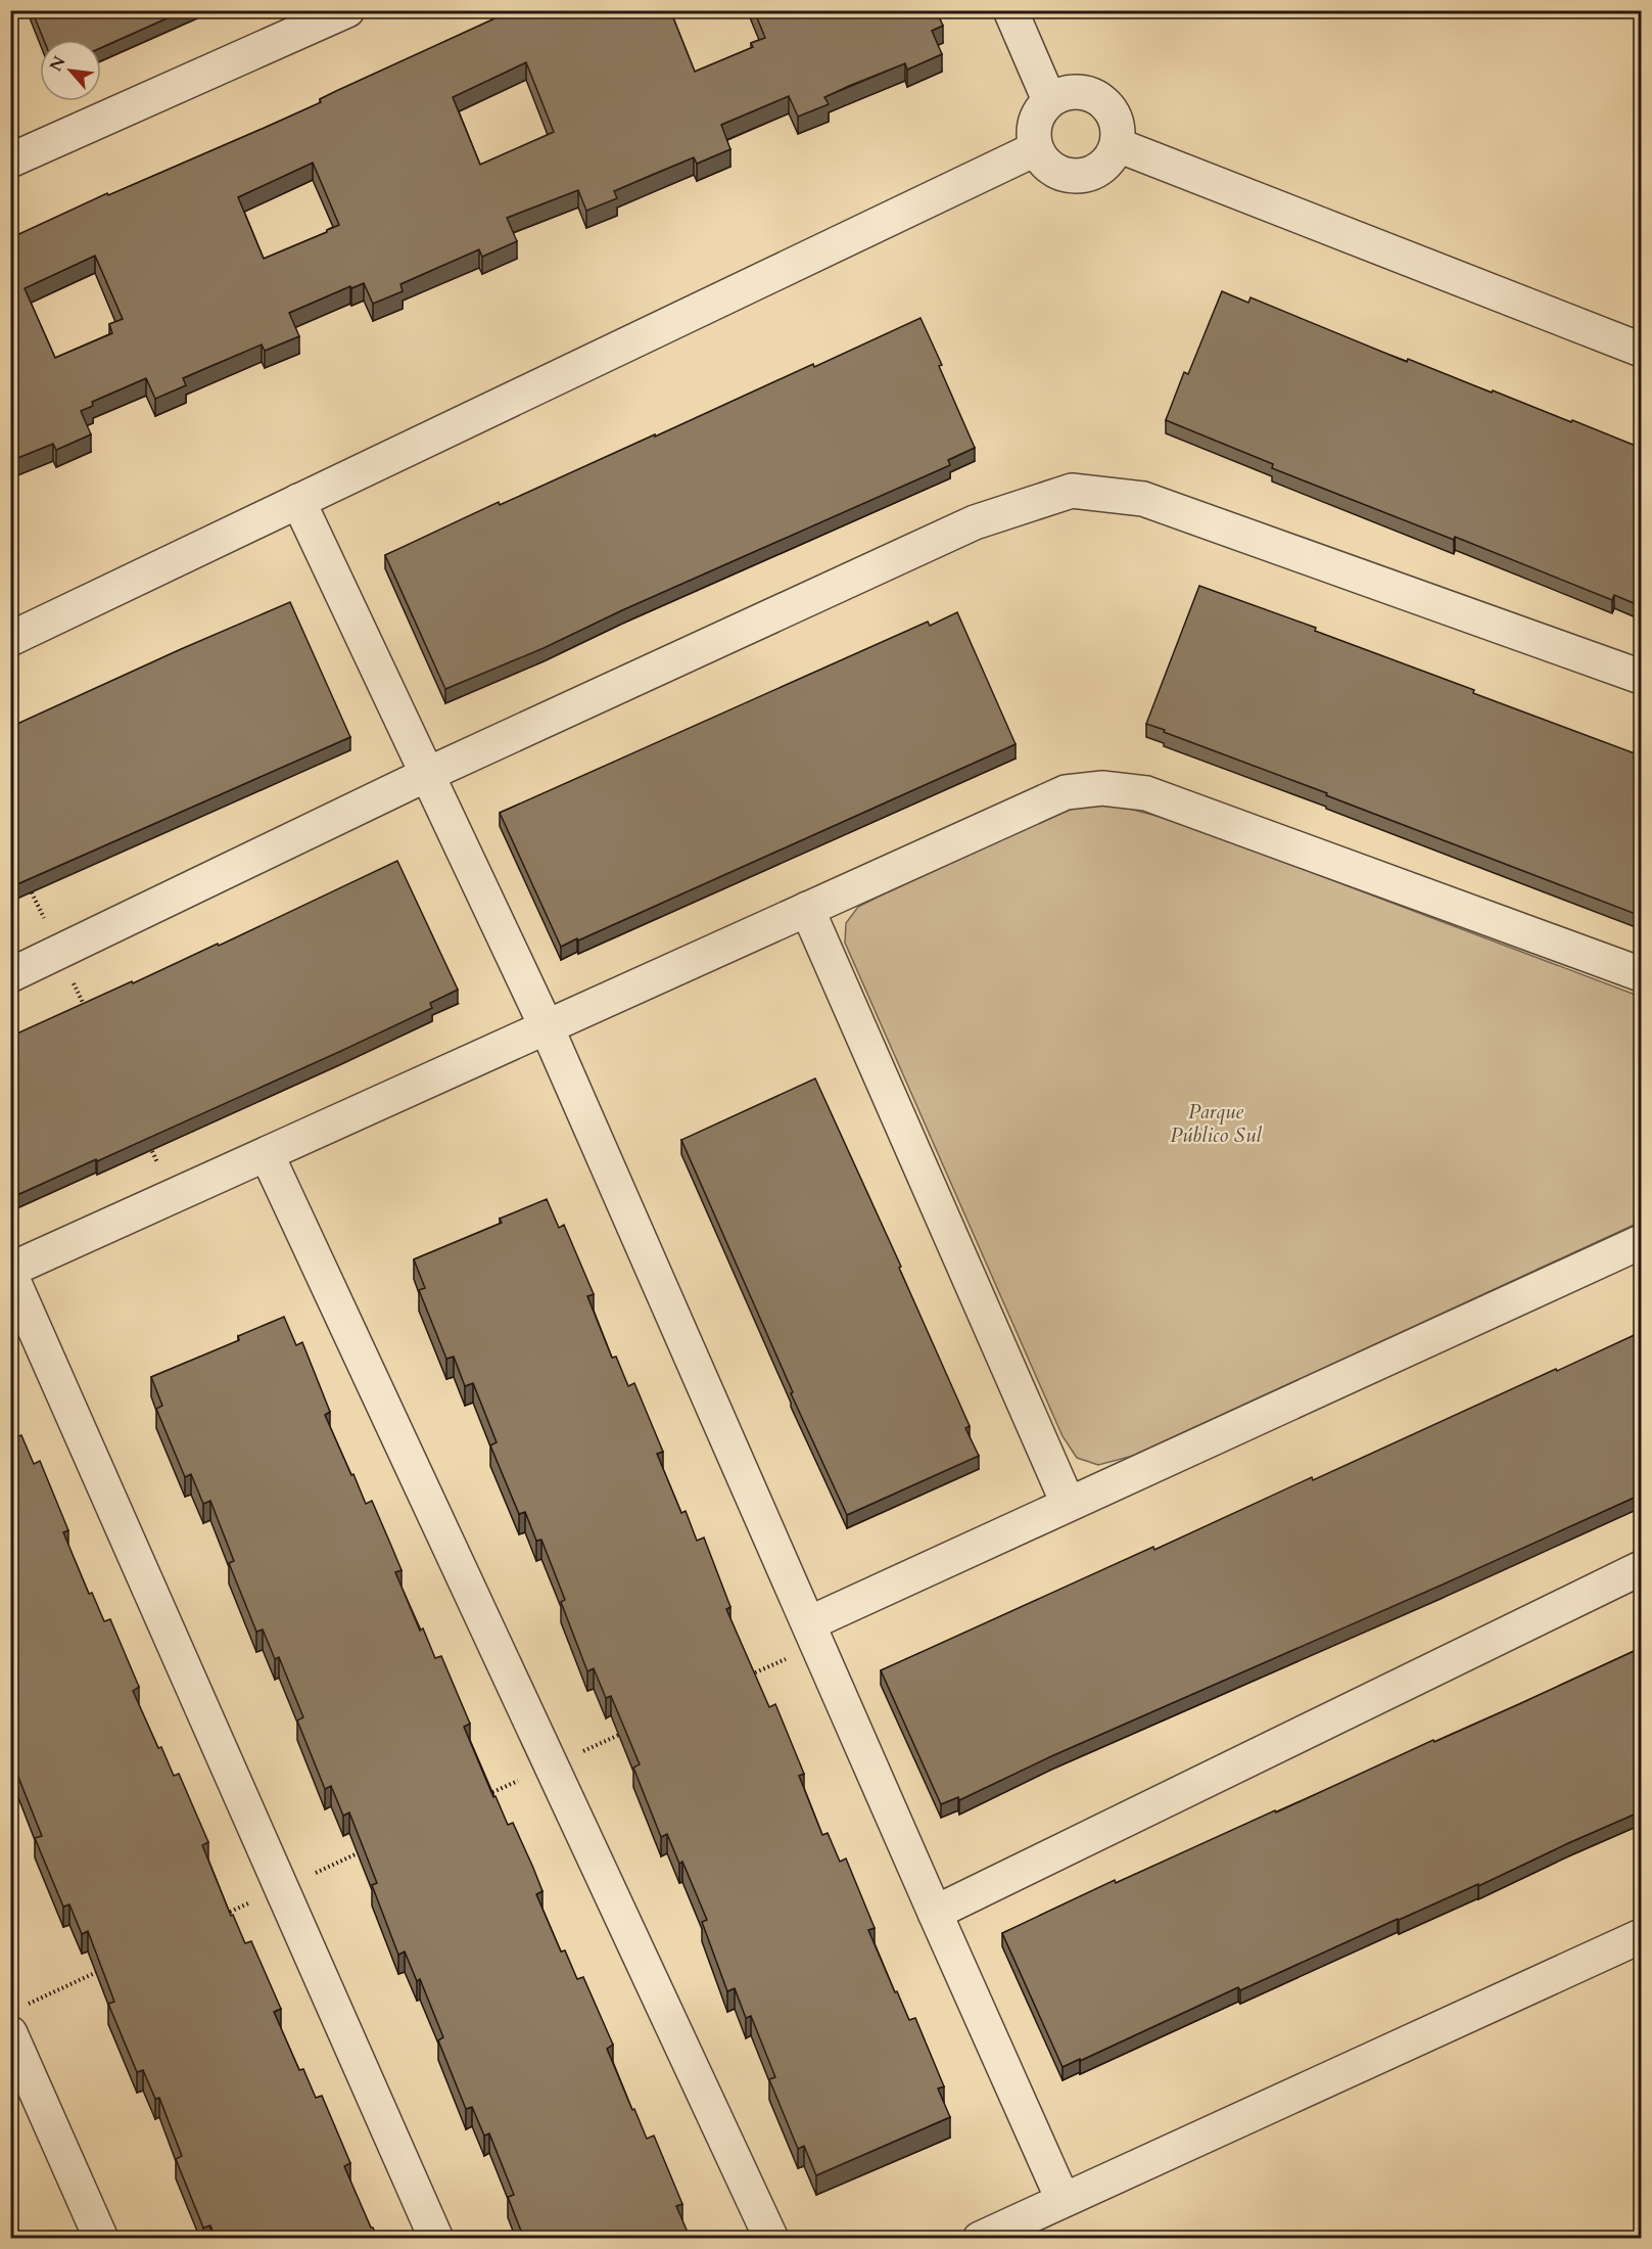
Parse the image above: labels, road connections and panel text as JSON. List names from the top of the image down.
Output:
{
  "parks": ["Parque Público Sul"],
  "north": "top left"
}
